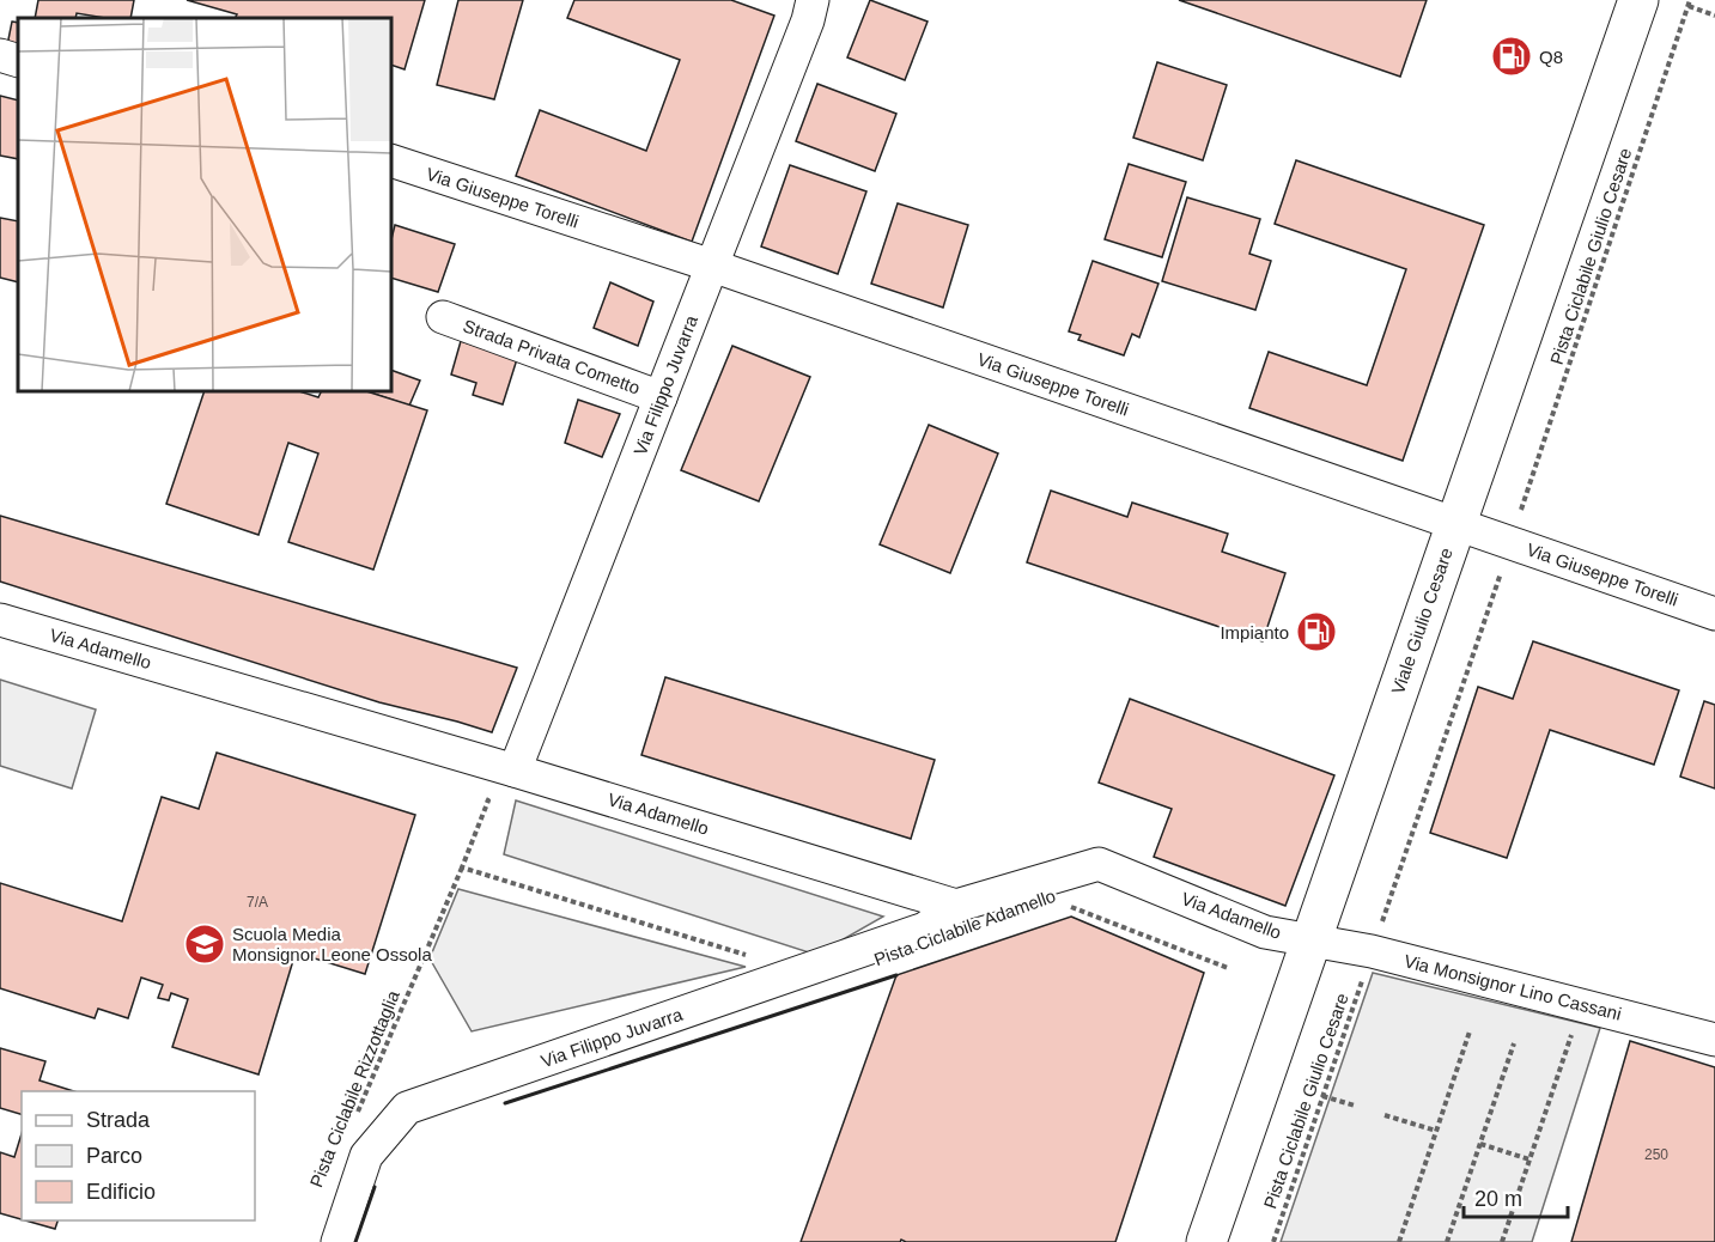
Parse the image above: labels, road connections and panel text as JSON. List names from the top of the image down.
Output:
{
  "streets": {
    "main road": ["Viale Giulio Cesare"],
    "street": [
      "Via Giuseppe Torelli",
      "Strada Privata Cometto",
      "Via Filippo Juvarra",
      "Via Adamello",
      "Via Monsignor Lino Cassani"
    ],
    "path": ["Pista Ciclabile Giulio Cesare", "Pista Ciclabile Adamello", "Pista Ciclabile Rizzottaglia"]
  },
  "crossings": [
    ["Via Giuseppe Torelli", "Via Filippo Juvarra"],
    ["Via Giuseppe Torelli", "Viale Giulio Cesare"],
    ["Strada Privata Cometto", "Via Filippo Juvarra"],
    ["Via Filippo Juvarra", "Via Adamello"],
    ["Viale Giulio Cesare", "Via Adamello"],
    ["Viale Giulio Cesare", "Via Monsignor Lino Cassani"],
    ["Via Adamello", "Via Monsignor Lino Cassani"]
  ],
  "places": {
    "fuel station": ["Q8", "Impianto"],
    "school or university": ["Scuola Media Monsignor Leone Ossola"]
  },
  "house_numbers": ["7/A", "250"],
  "legend": ["Strada", "Parco", "Edificio"],
  "scale_bar": "20 m"
}
